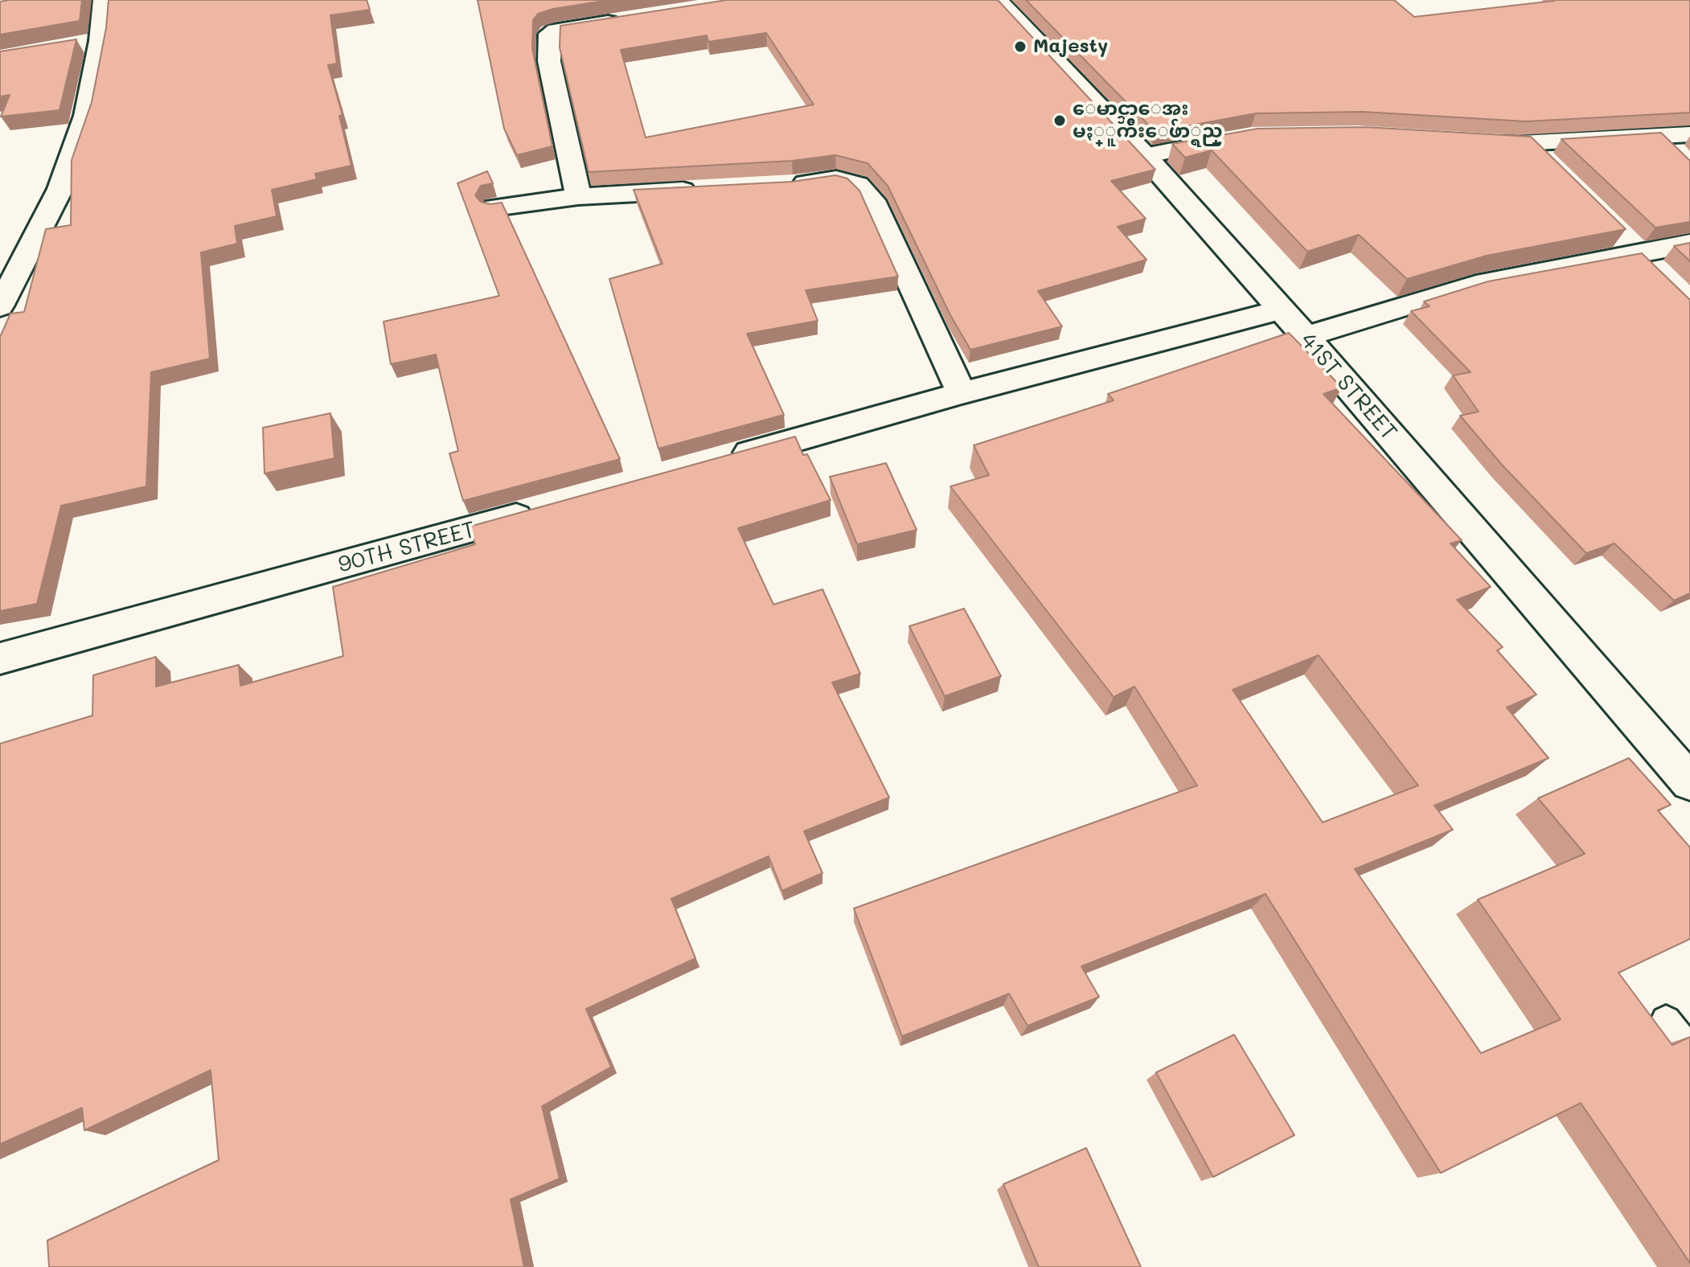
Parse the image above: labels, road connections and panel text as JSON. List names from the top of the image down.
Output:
{
  "streets": {
    "street": ["41ST STREET", "90TH STREET"]
  },
  "places": ["Majesty", "ေမာင္သာေအး မႏ္ူက်ီးေဖ်ာ္ရည္"]
}
